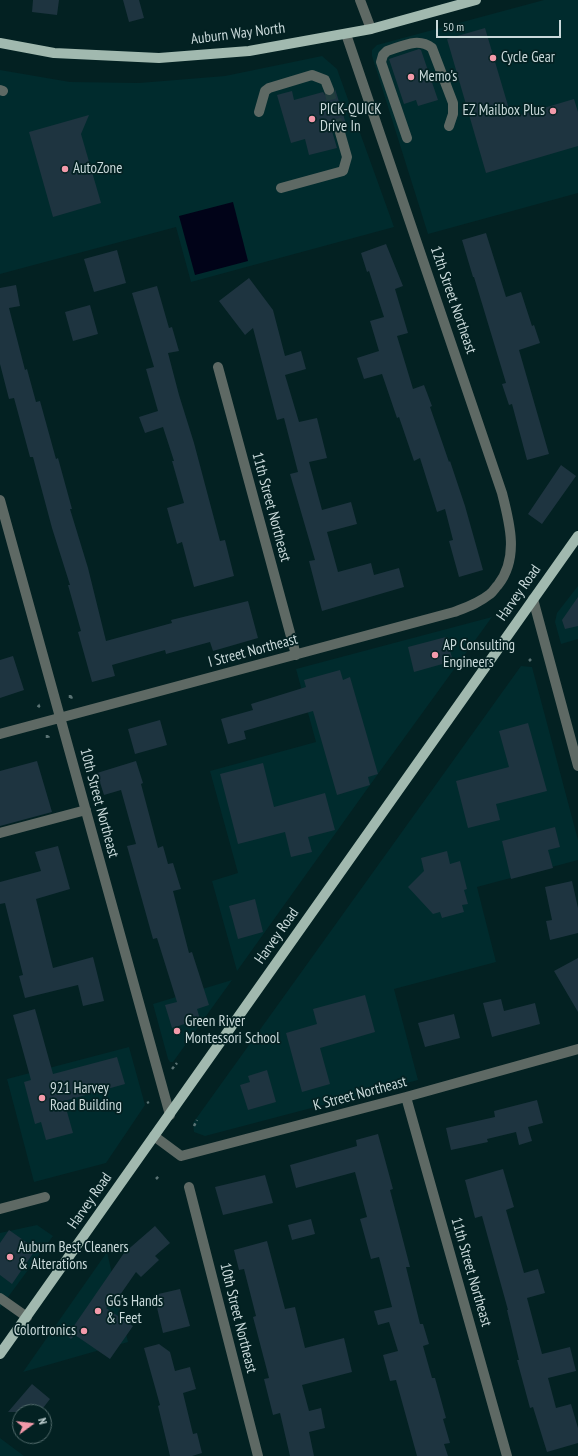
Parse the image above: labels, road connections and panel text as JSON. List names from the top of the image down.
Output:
{
  "streets": {
    "main road": ["Auburn Way North", "Harvey Road"],
    "street": [
      "12th Street Northeast",
      "11th Street Northeast",
      "I Street Northeast",
      "10th Street Northeast",
      "K Street Northeast"
    ]
  },
  "crossings": [
    ["Auburn Way North", "12th Street Northeast"],
    ["12th Street Northeast", "I Street Northeast"],
    ["11th Street Northeast", "I Street Northeast"],
    ["11th Street Northeast", "K Street Northeast"],
    ["Harvey Road", "10th Street Northeast"],
    ["Harvey Road", "K Street Northeast"],
    ["I Street Northeast", "10th Street Northeast"]
  ],
  "places": [
    "Cycle Gear",
    "Memo's",
    "EZ Mailbox Plus",
    "PICK-QUICK Drive In",
    "AutoZone",
    "AP Consulting Engineers",
    "Green River Montessori School",
    "921 Harvey Road Building",
    "Auburn Best Cleaners & Alterations",
    "GG's Hands & Feet",
    "Colortronics"
  ],
  "scale_bar": "50 m",
  "north": "right"
}
